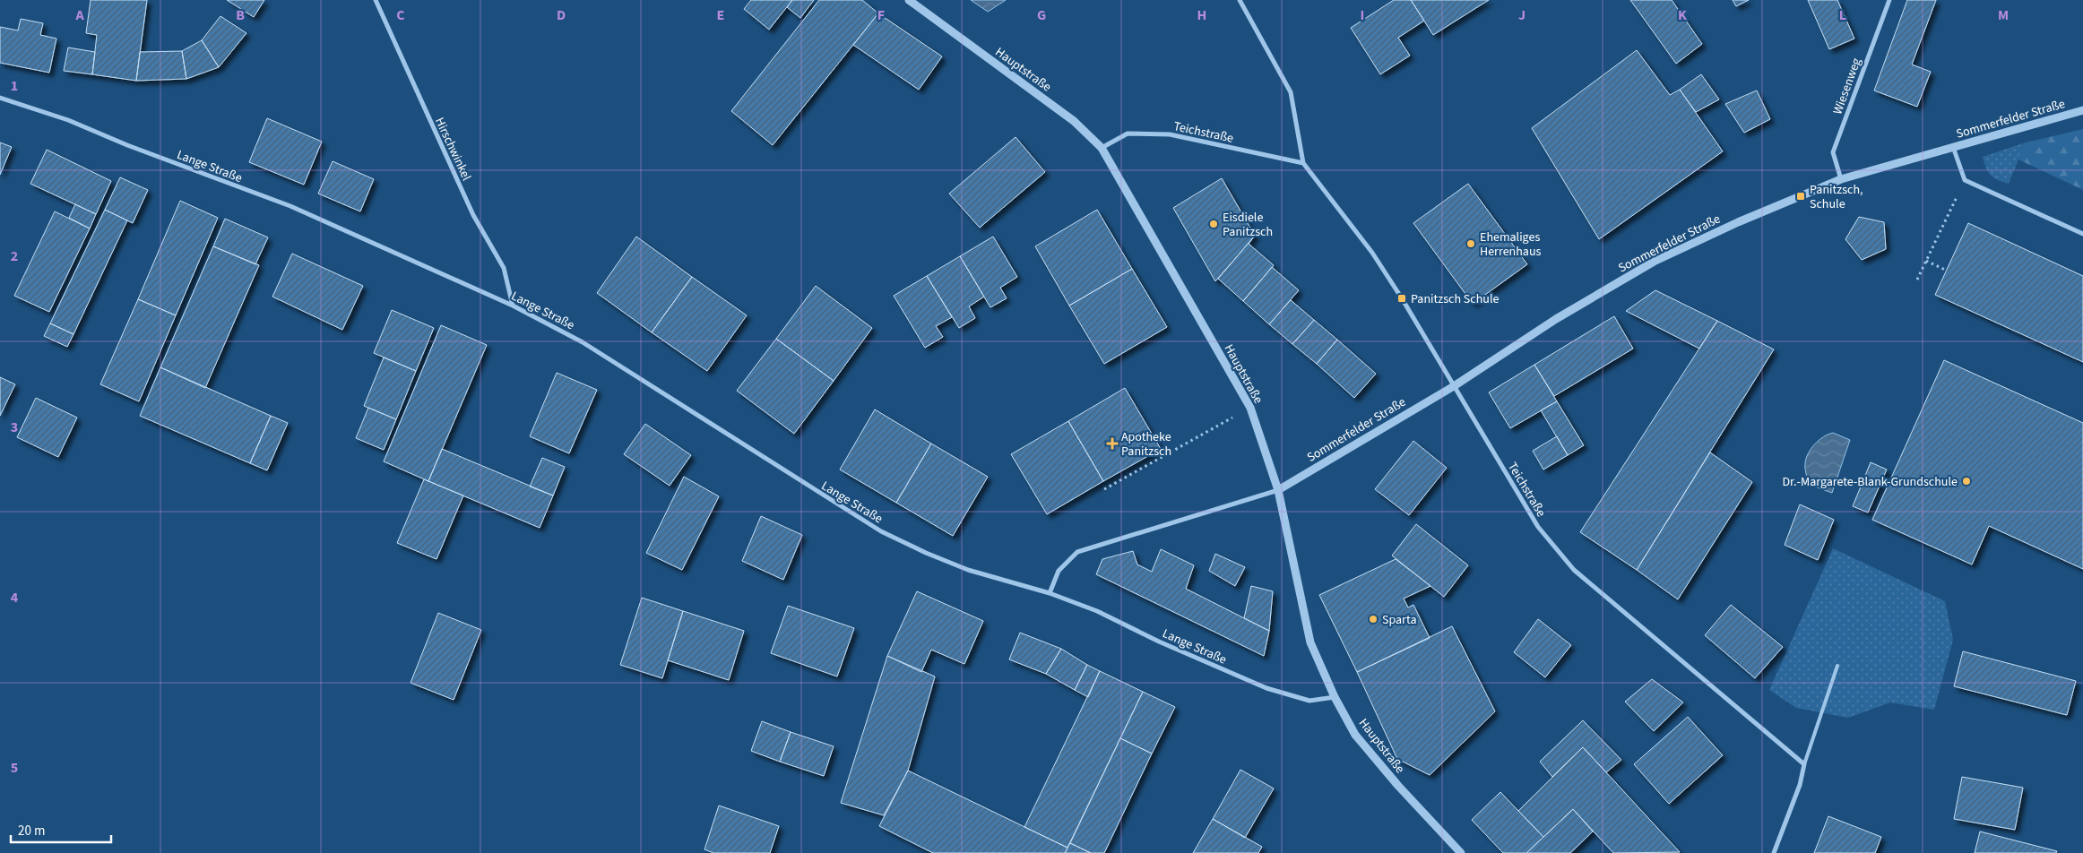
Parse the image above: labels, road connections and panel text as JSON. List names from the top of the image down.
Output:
{
  "streets": {
    "street": [
      "Hauptstraße",
      "Wiesenweg",
      "Sommerfelder Straße",
      "Teichstraße",
      "Hirschwinkel",
      "Lange Straße"
    ]
  },
  "crossings": [
    ["Hauptstraße", "Sommerfelder Straße"],
    ["Hauptstraße", "Teichstraße"],
    ["Hauptstraße", "Lange Straße"],
    ["Wiesenweg", "Sommerfelder Straße"],
    ["Sommerfelder Straße", "Teichstraße"],
    ["Hirschwinkel", "Lange Straße"]
  ],
  "places": {
    "transit": ["Panitzsch, Schule", "Panitzsch Schule"],
    "other": [
      "Eisdiele Panitzsch",
      "Ehemaliges Herrenhaus",
      "Dr.-Margarete-Blank-Grundschule",
      "Sparta"
    ],
    "health": ["Apotheke Panitzsch"]
  },
  "scale_bar": "20 m",
  "grid": {
    "columns": [
      "A",
      "B",
      "C",
      "D",
      "E",
      "F",
      "G",
      "H",
      "I",
      "J",
      "K",
      "L",
      "M"
    ],
    "rows": [
      "1",
      "2",
      "3",
      "4",
      "5"
    ]
  }
}
